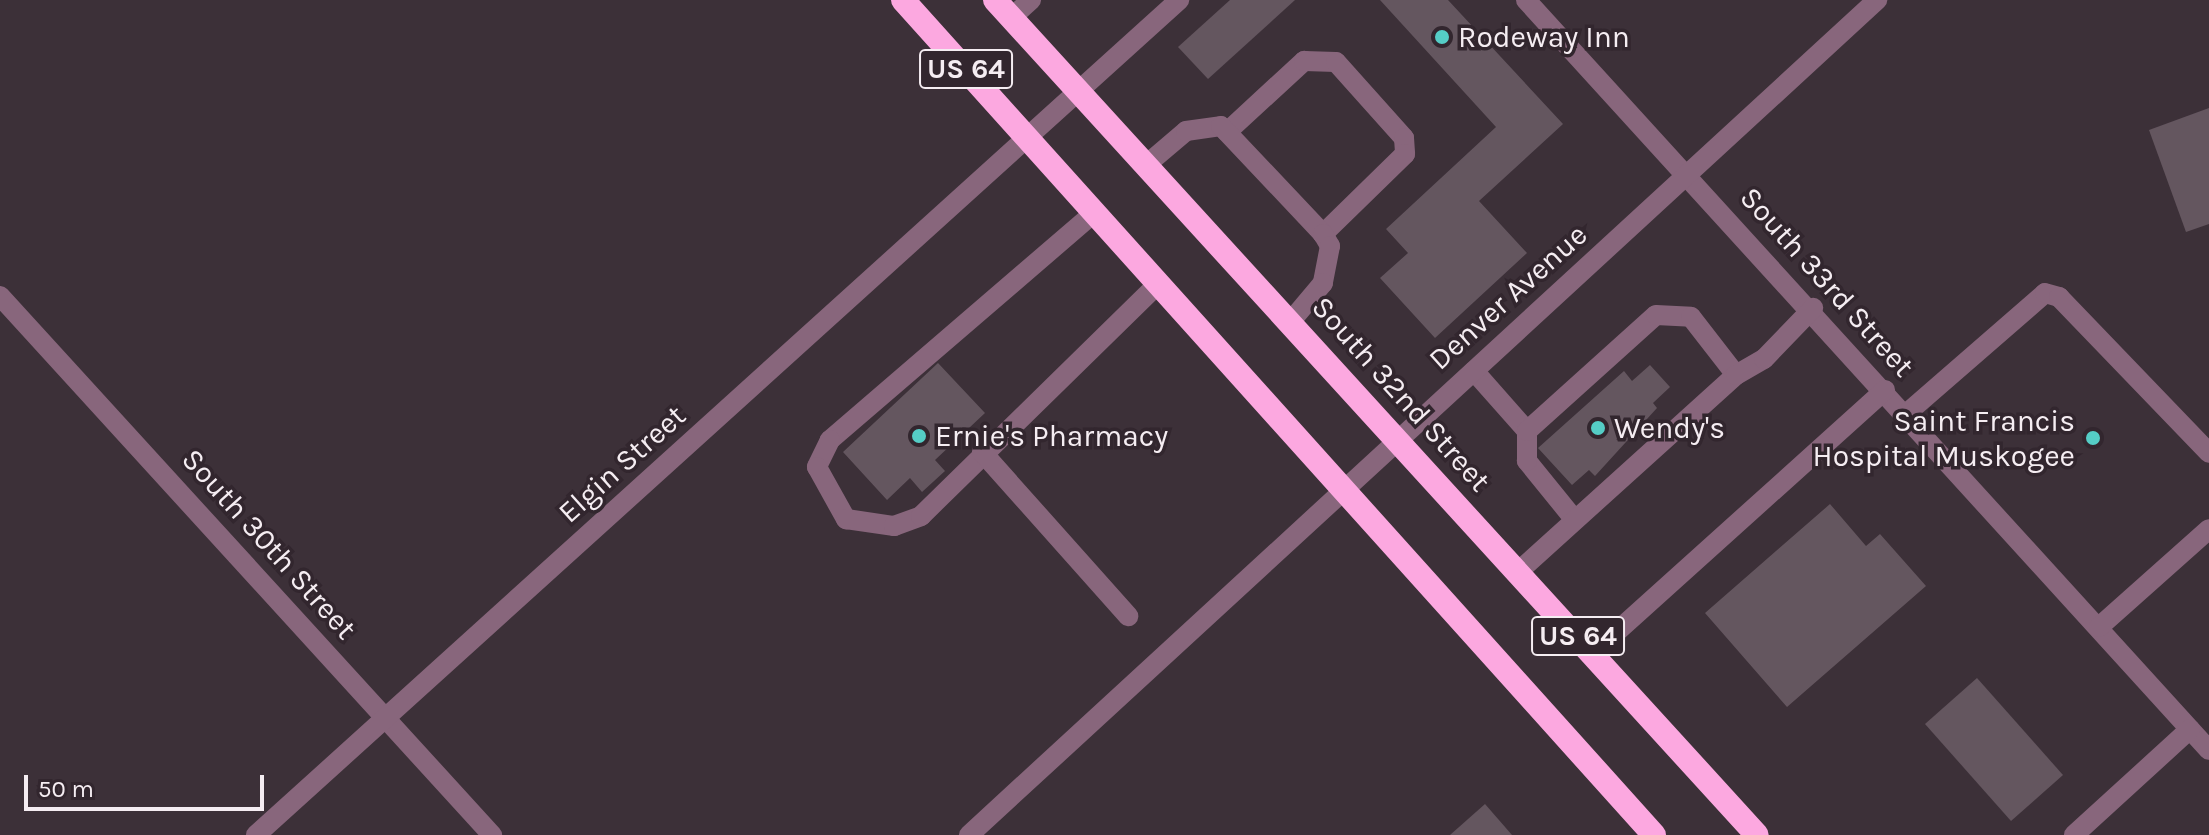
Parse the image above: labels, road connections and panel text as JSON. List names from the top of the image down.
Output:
{
  "streets": {
    "highway": ["US 64", "South 32nd Street"],
    "street": [
      "South 33rd Street",
      "Denver Avenue",
      "Elgin Street",
      "South 30th Street"
    ]
  },
  "crossings": [
    ["US 64", "Denver Avenue"],
    ["US 64", "Elgin Street"],
    ["South 33rd Street", "Denver Avenue"],
    ["Denver Avenue", "South 32nd Street"],
    ["South 32nd Street", "Elgin Street"],
    ["Elgin Street", "South 30th Street"]
  ],
  "places": [
    "Rodeway Inn",
    "Wendy's",
    "Ernie's Pharmacy",
    "Saint Francis Hospital Muskogee"
  ],
  "scale_bar": "50 m"
}
